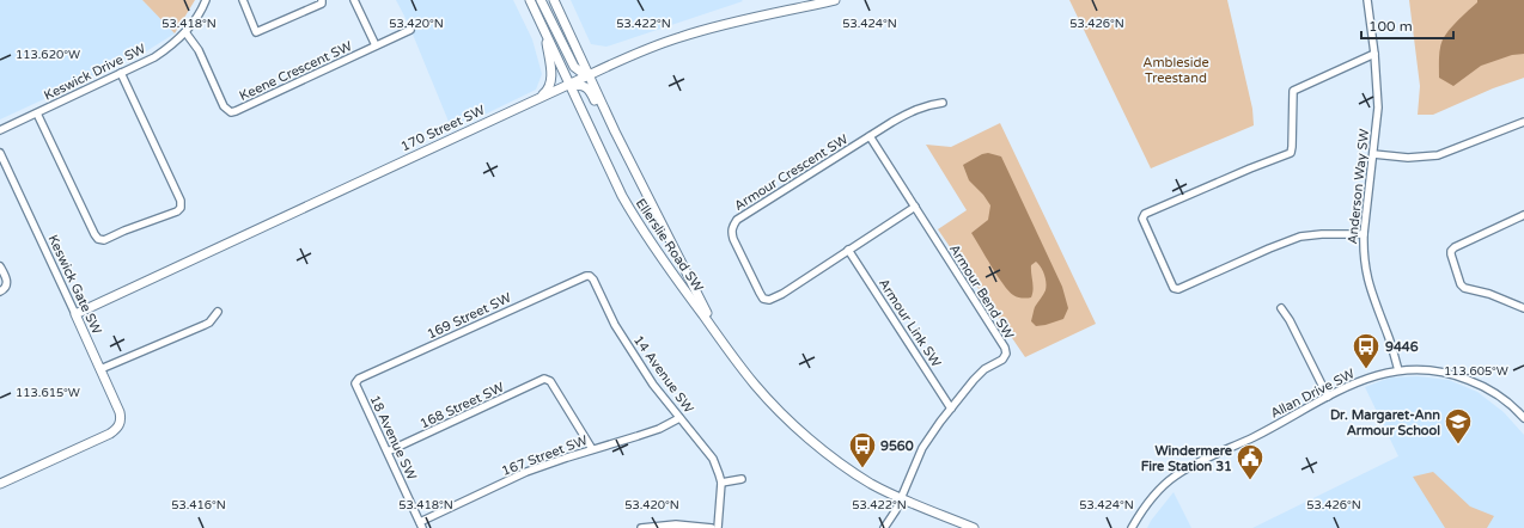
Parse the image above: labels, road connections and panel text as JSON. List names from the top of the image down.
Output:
{
  "streets": {
    "main road": ["170 Street SW", "Ellerslie Road SW", "Keswick Gate SW"],
    "street": [
      "Keene Crescent SW",
      "Keswick Drive SW",
      "Armour Crescent SW",
      "Anderson Way SW",
      "Armour Bend SW",
      "169 Street SW",
      "Armour Link SW",
      "14 Avenue SW",
      "Allan Drive SW",
      "168 Street SW",
      "18 Avenue SW",
      "167 Street SW"
    ]
  },
  "crossings": [
    ["Keene Crescent SW", "Keswick Drive SW"],
    ["170 Street SW", "Ellerslie Road SW"],
    ["170 Street SW", "Keswick Gate SW"],
    ["Armour Crescent SW", "Armour Bend SW"],
    ["Armour Crescent SW", "Armour Link SW"],
    ["Anderson Way SW", "Allan Drive SW"],
    ["Ellerslie Road SW", "Armour Bend SW"],
    ["Armour Bend SW", "Armour Link SW"],
    ["169 Street SW", "14 Avenue SW"],
    ["169 Street SW", "18 Avenue SW"],
    ["14 Avenue SW", "167 Street SW"],
    ["168 Street SW", "18 Avenue SW"],
    ["168 Street SW", "167 Street SW"],
    ["18 Avenue SW", "167 Street SW"]
  ],
  "parks": ["Ambleside Treestand"],
  "places": {
    "bus stop": ["9446", "9560"],
    "school or university": ["Dr. Margaret-Ann Armour School"],
    "public building": ["Windermere Fire Station 31"]
  },
  "scale_bar": "100 m",
  "coordinates": [
    "53.418°N",
    "53.420°N",
    "53.422°N",
    "53.424°N",
    "53.426°N",
    "113.620°W",
    "113.605°W",
    "113.615°W",
    "53.416°N"
  ]
}
